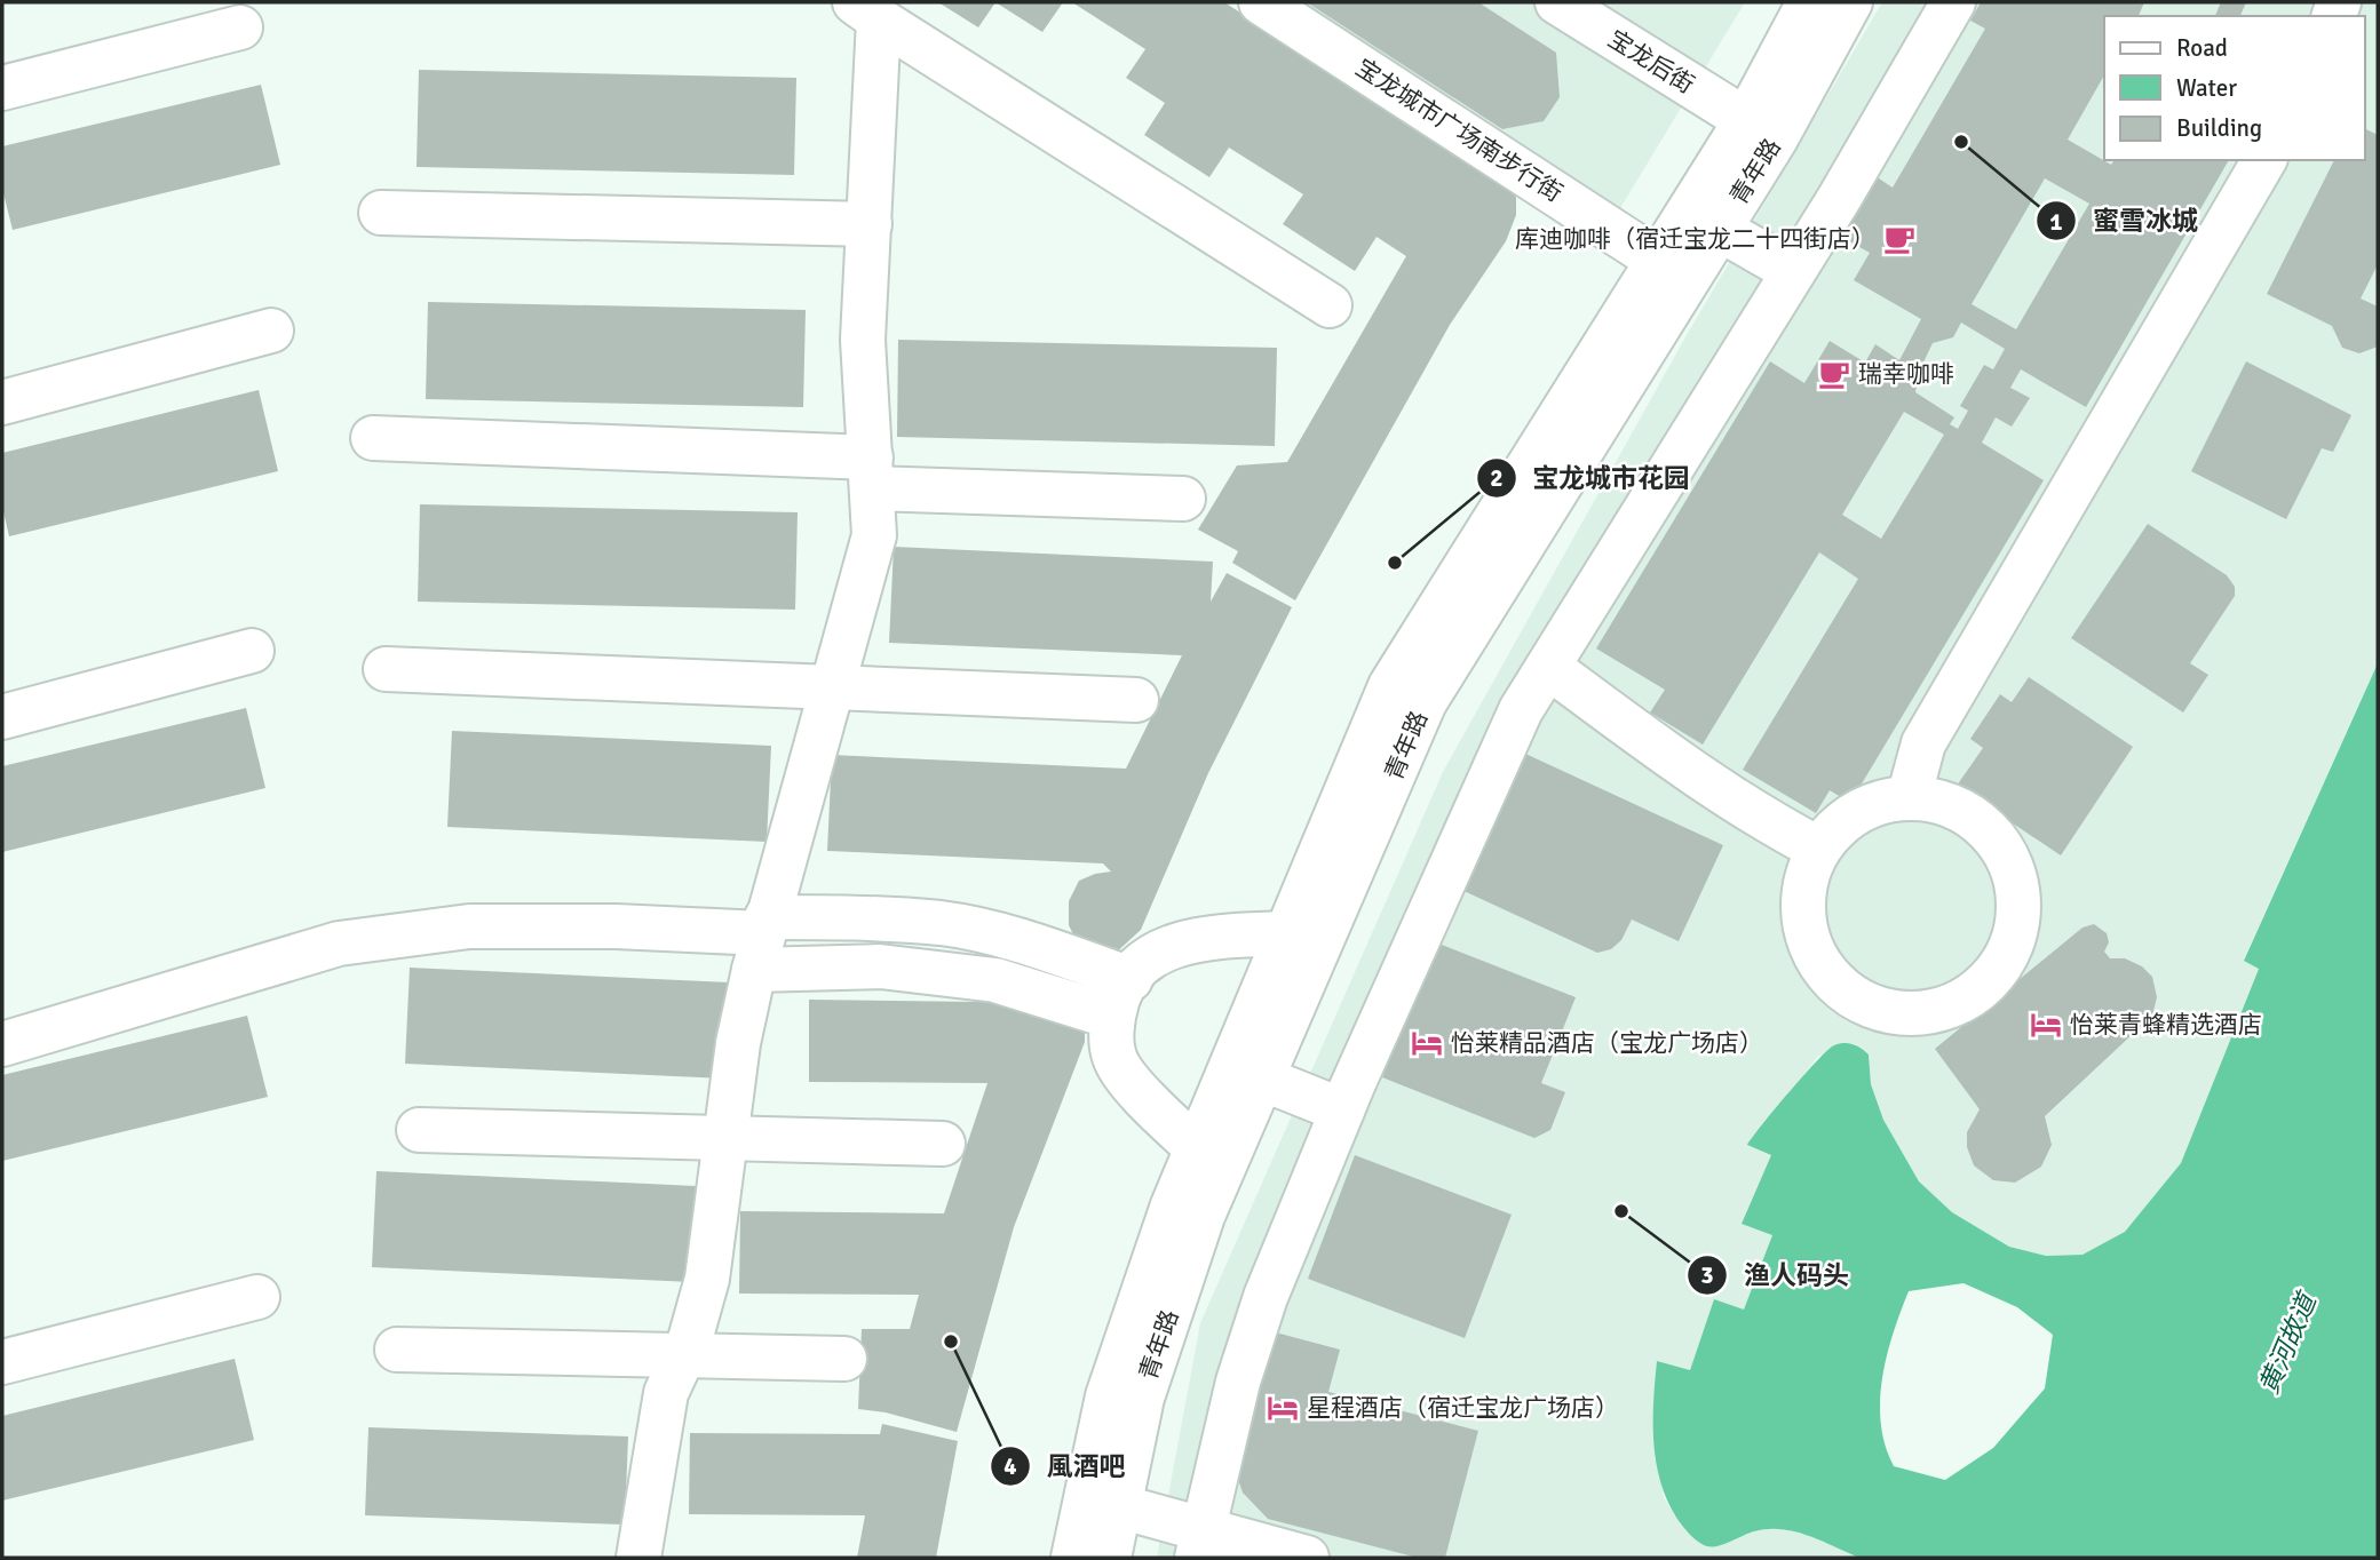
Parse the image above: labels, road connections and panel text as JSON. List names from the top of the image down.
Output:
{
  "streets": {
    "street": ["宝龙后街", "宝龙城市广场南步行街", "青年路"]
  },
  "crossings": [
    ["宝龙后街", "青年路"],
    ["宝龙城市广场南步行街", "青年路"]
  ],
  "water": ["黄河故道"],
  "places": {
    "other": [
      "蜜雪冰城",
      "宝龙城市花园",
      "渔人码头",
      "風酒吧"
    ],
    "cafe": ["库迪咖啡（宿迁宝龙二十四街店）", "瑞幸咖啡"],
    "hotel": ["怡莱青蜂精选酒店", "怡莱精品酒店（宝龙广场店）", "星程酒店（宿迁宝龙广场店）"]
  },
  "legend": ["Road", "Water", "Building"]
}
